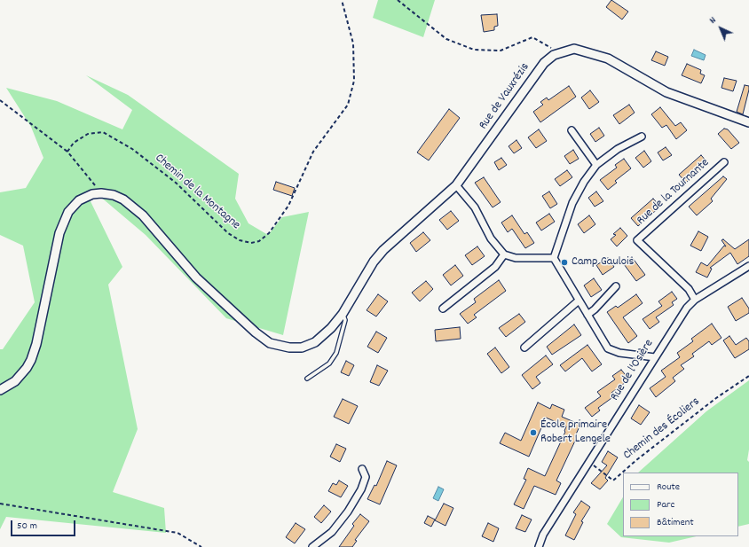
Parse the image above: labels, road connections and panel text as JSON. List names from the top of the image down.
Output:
{
  "streets": {
    "street": ["Rue de Vauxrézis", "Rue de la Tournante", "Rue de l'Osière"],
    "path": ["Chemin de la Montagne", "Chemin des Écoliers"]
  },
  "crossings": [
    ["Rue de la Tournante", "Rue de l'Osière"],
    ["Rue de l'Osière", "Chemin des Écoliers"]
  ],
  "places": ["Camp Gaulois", "École primaire Robert Lengele"],
  "legend": ["Route", "Parc", "Bâtiment"],
  "scale_bar": "50 m",
  "north": "top left"
}
